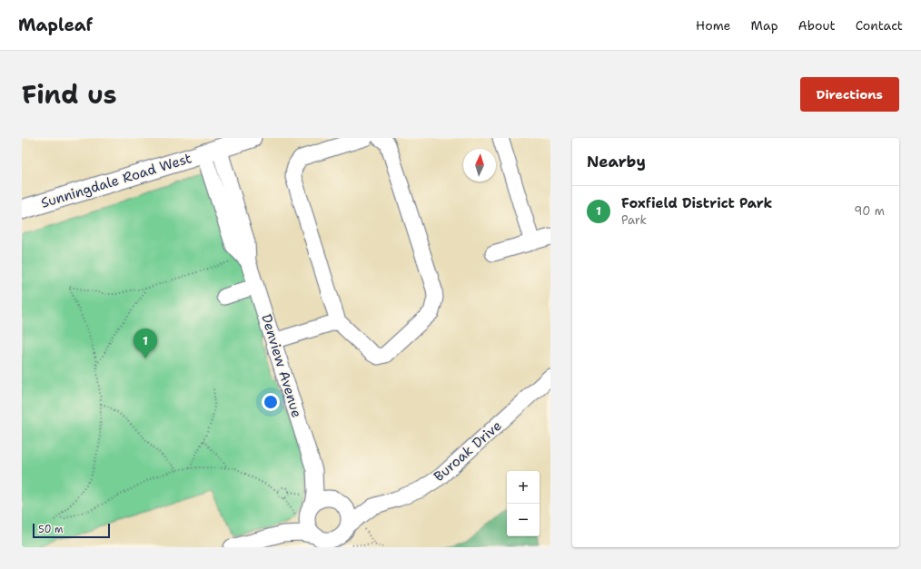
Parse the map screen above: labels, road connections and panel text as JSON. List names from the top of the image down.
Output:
{
  "streets": {
    "main road": ["Sunningdale Road West"],
    "street": ["Denview Avenue", "Buroak Drive"]
  },
  "crossings": [
    ["Sunningdale Road West", "Denview Avenue"],
    ["Denview Avenue", "Buroak Drive"]
  ],
  "scale_bar": "50 m",
  "north": "top",
  "page": {
    "header": "Mapleaf",
    "nav": [
      "Home",
      "Map",
      "About",
      "Contact"
    ],
    "title": "Find us",
    "buttons": "Directions",
    "heading": "Nearby",
    "list": [
      {
        "mark": "1",
        "name": "Foxfield District Park",
        "note": "Park",
        "value": "90 m"
      }
    ],
    "pins": "1",
    "map_buttons": ["+", "−"],
    "scale": "50 m"
  }
}
